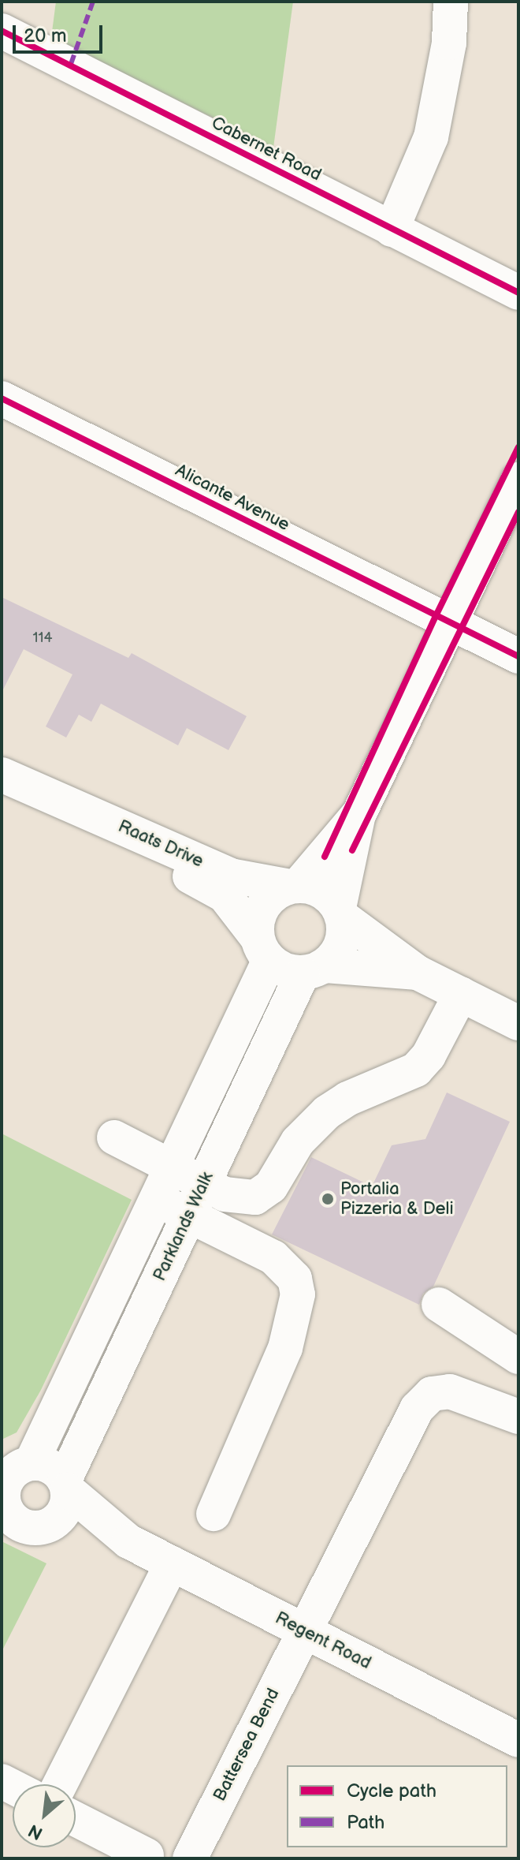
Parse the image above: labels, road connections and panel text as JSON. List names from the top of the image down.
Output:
{
  "streets": {
    "street": [
      "Cabernet Road",
      "Alicante Avenue",
      "Raats Drive",
      "Parklands Walk",
      "Regent Road",
      "Battersea Bend"
    ]
  },
  "crossings": [
    ["Raats Drive", "Parklands Walk"],
    ["Parklands Walk", "Regent Road"],
    ["Regent Road", "Battersea Bend"]
  ],
  "places": ["Portalia Pizzeria & Deli"],
  "house_numbers": ["114"],
  "legend": ["Cycle path", "Path"],
  "scale_bar": "20 m",
  "north": "bottom left"
}
